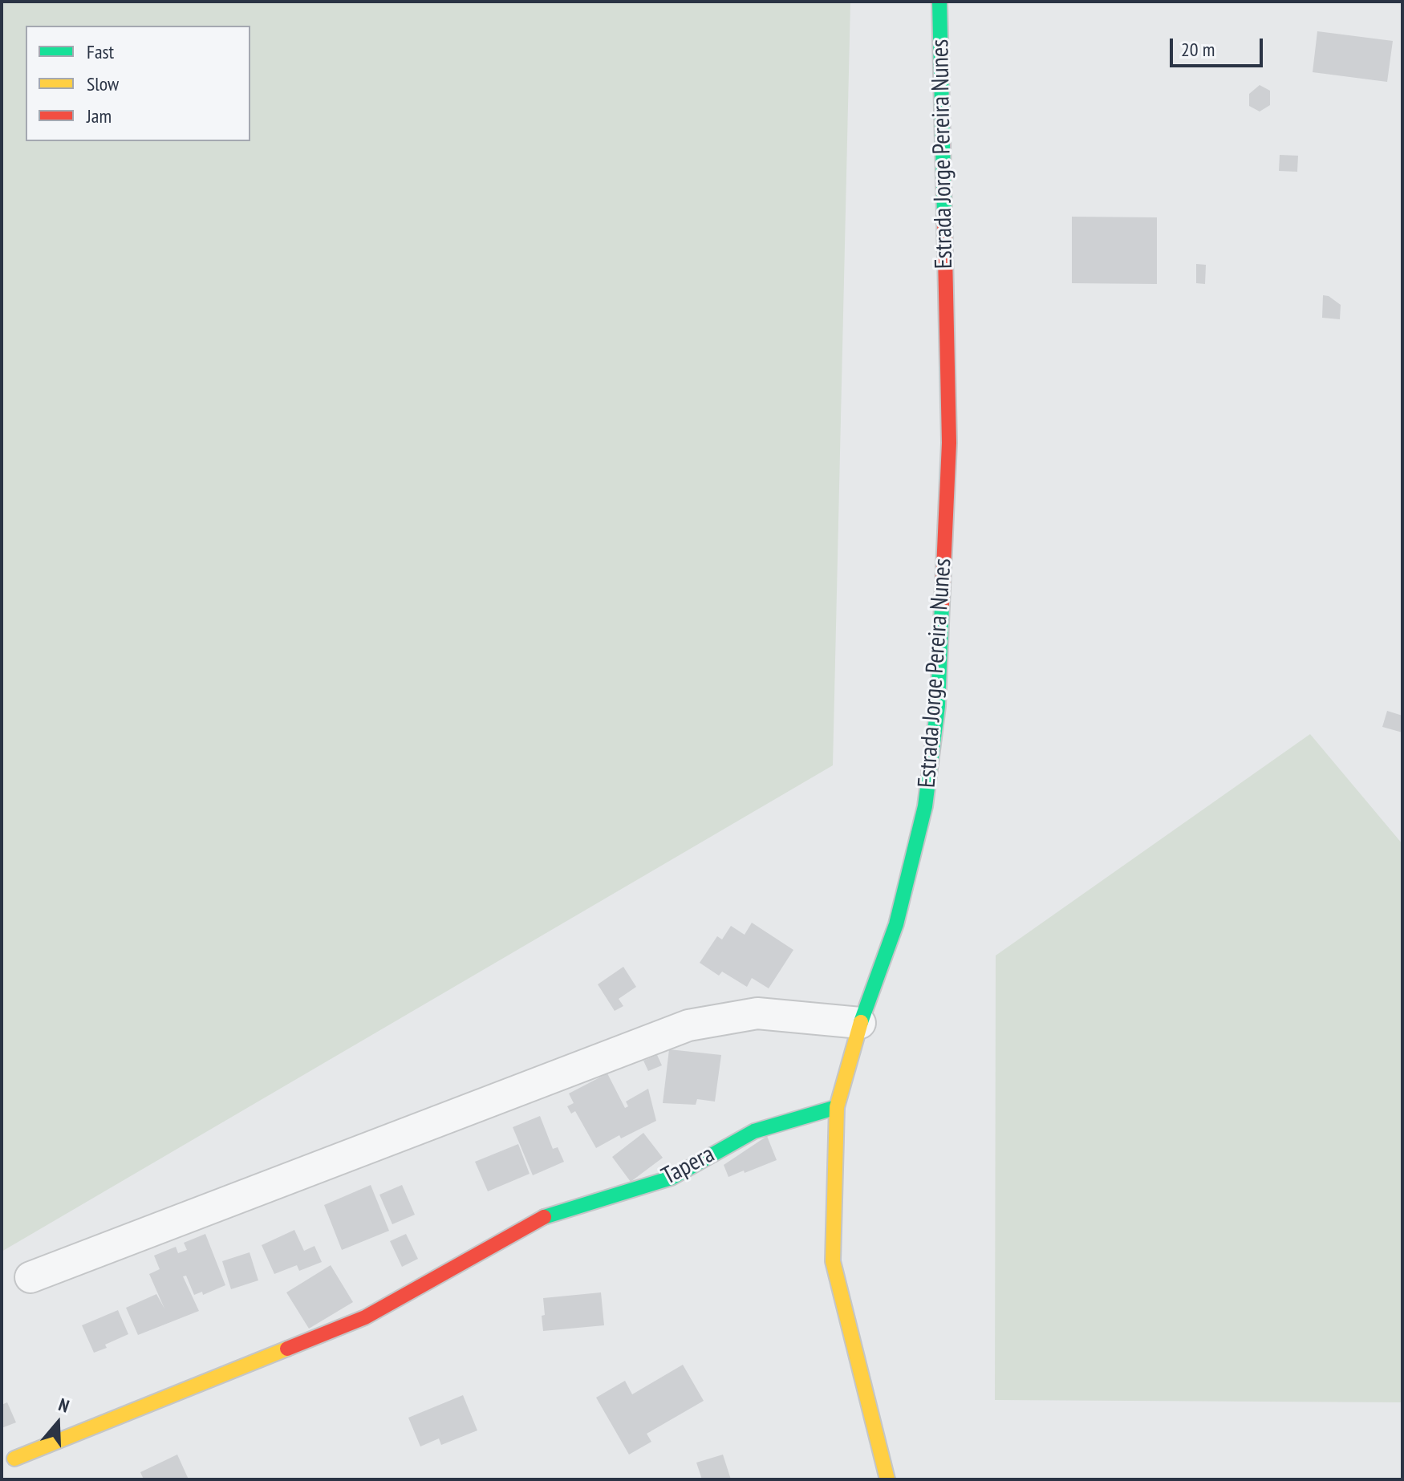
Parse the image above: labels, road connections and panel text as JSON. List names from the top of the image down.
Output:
{
  "streets": {
    "street": ["Estrada Jorge Pereira Nunes", "Tapera"]
  },
  "crossings": [
    ["Estrada Jorge Pereira Nunes", "Tapera"]
  ],
  "legend": ["Fast", "Slow", "Jam"],
  "scale_bar": "20 m",
  "north": "top"
}
